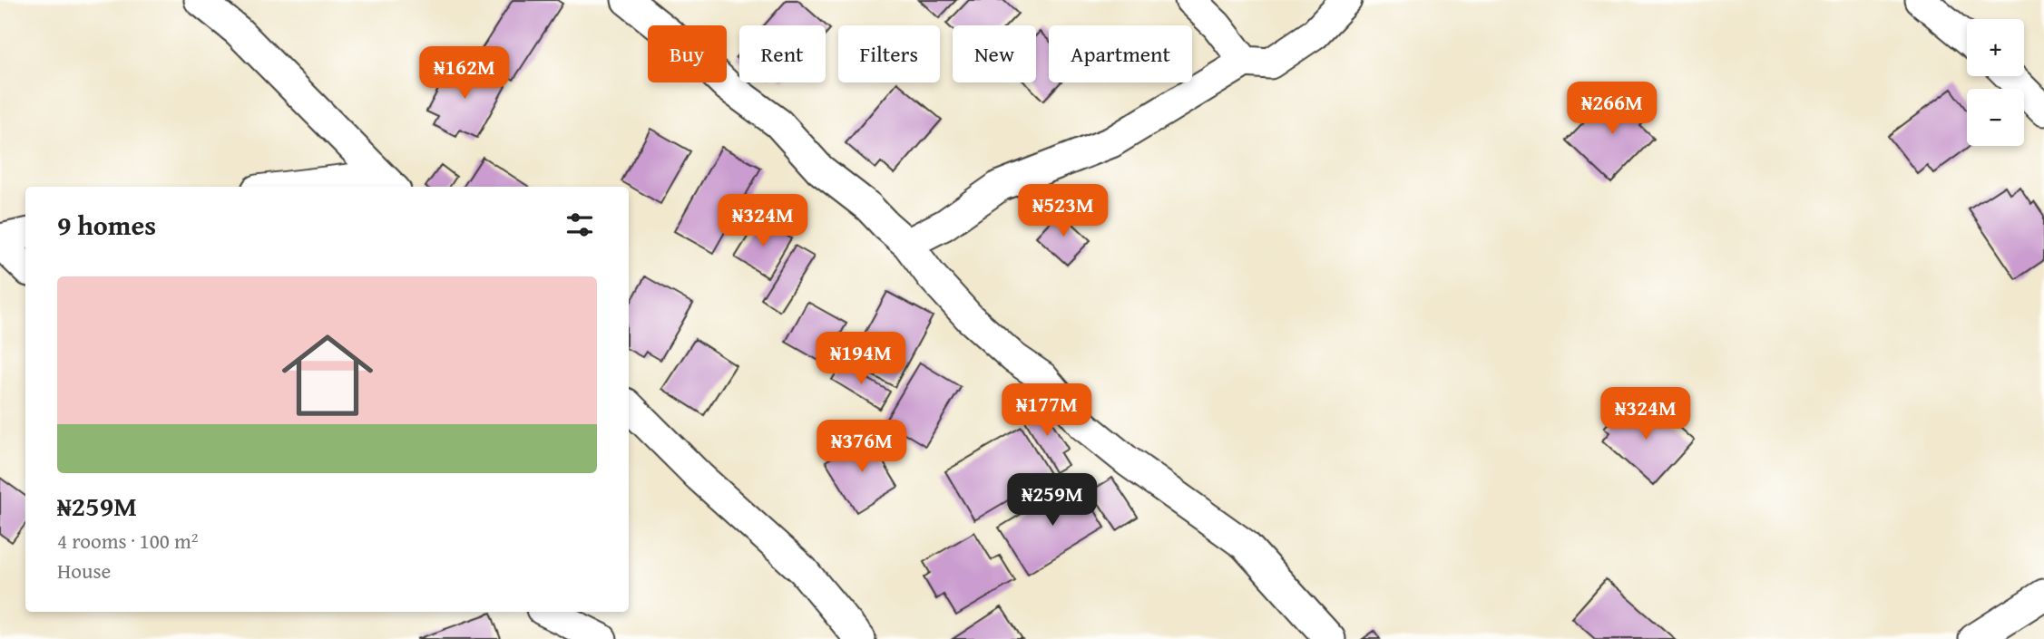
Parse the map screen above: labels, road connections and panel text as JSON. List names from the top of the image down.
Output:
{
  "page": {
    "map_buttons": ["+", "−"],
    "chip": [
      "Buy",
      "Rent",
      "Filters",
      "New",
      "Apartment"
    ],
    "price": [
      "₦162M",
      "₦266M",
      "₦523M",
      "₦324M",
      "₦194M",
      "₦177M",
      "₦324M",
      "₦376M",
      "₦259M"
    ],
    "heading": "9 homes",
    "list": [
      {
        "name": "₦259M",
        "note": "4 rooms · 100 m² · House"
      }
    ]
  }
}
